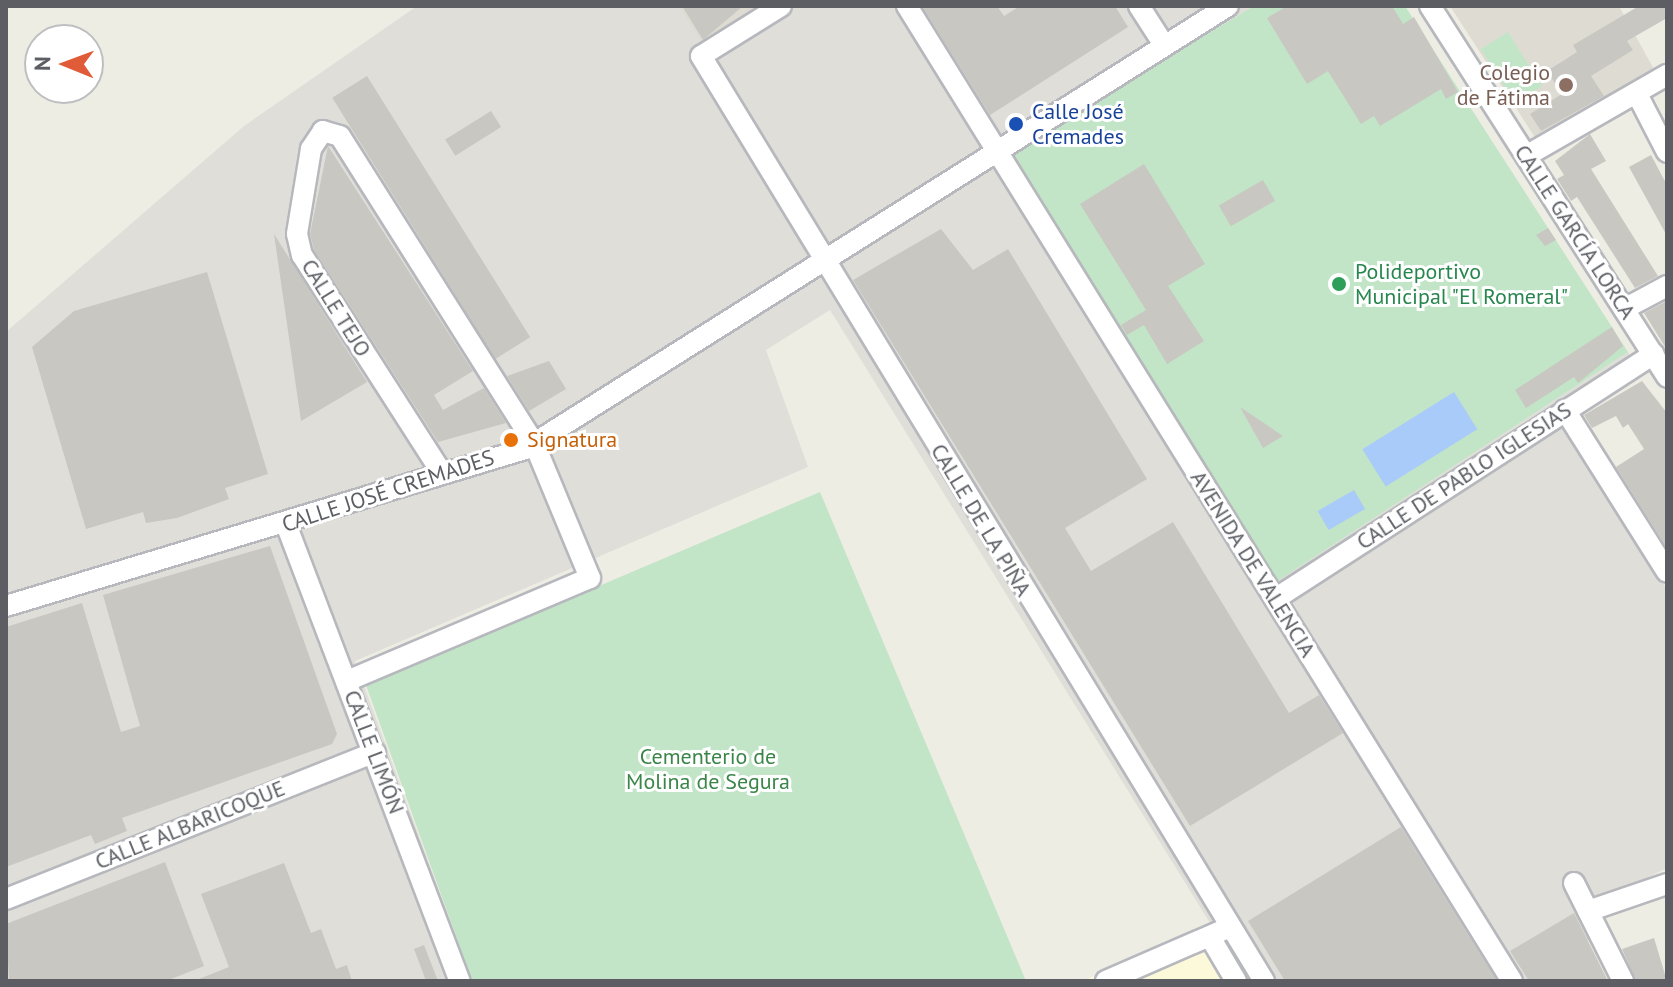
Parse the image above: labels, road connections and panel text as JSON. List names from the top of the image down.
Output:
{
  "streets": {
    "street": [
      "CALLE GARCÍA LORCA",
      "CALLE TEJO",
      "CALLE DE PABLO IGLESIAS",
      "CALLE JOSÉ CREMADES",
      "CALLE DE LA PIÑA",
      "AVENIDA DE VALENCIA",
      "CALLE LIMÓN",
      "CALLE ALBARICOQUE"
    ]
  },
  "crossings": [
    ["CALLE GARCÍA LORCA", "CALLE DE PABLO IGLESIAS"],
    ["CALLE TEJO", "CALLE JOSÉ CREMADES"],
    ["CALLE DE PABLO IGLESIAS", "AVENIDA DE VALENCIA"],
    ["CALLE JOSÉ CREMADES", "CALLE DE LA PIÑA"],
    ["CALLE JOSÉ CREMADES", "AVENIDA DE VALENCIA"],
    ["CALLE JOSÉ CREMADES", "CALLE LIMÓN"],
    ["CALLE LIMÓN", "CALLE ALBARICOQUE"]
  ],
  "parks": ["Cementerio de Molina de Segura"],
  "places": [
    "Colegio de Fátima",
    "Calle José Cremades",
    "Polideportivo Municipal \"El Romeral\"",
    "Signatura"
  ],
  "north": "left"
}
